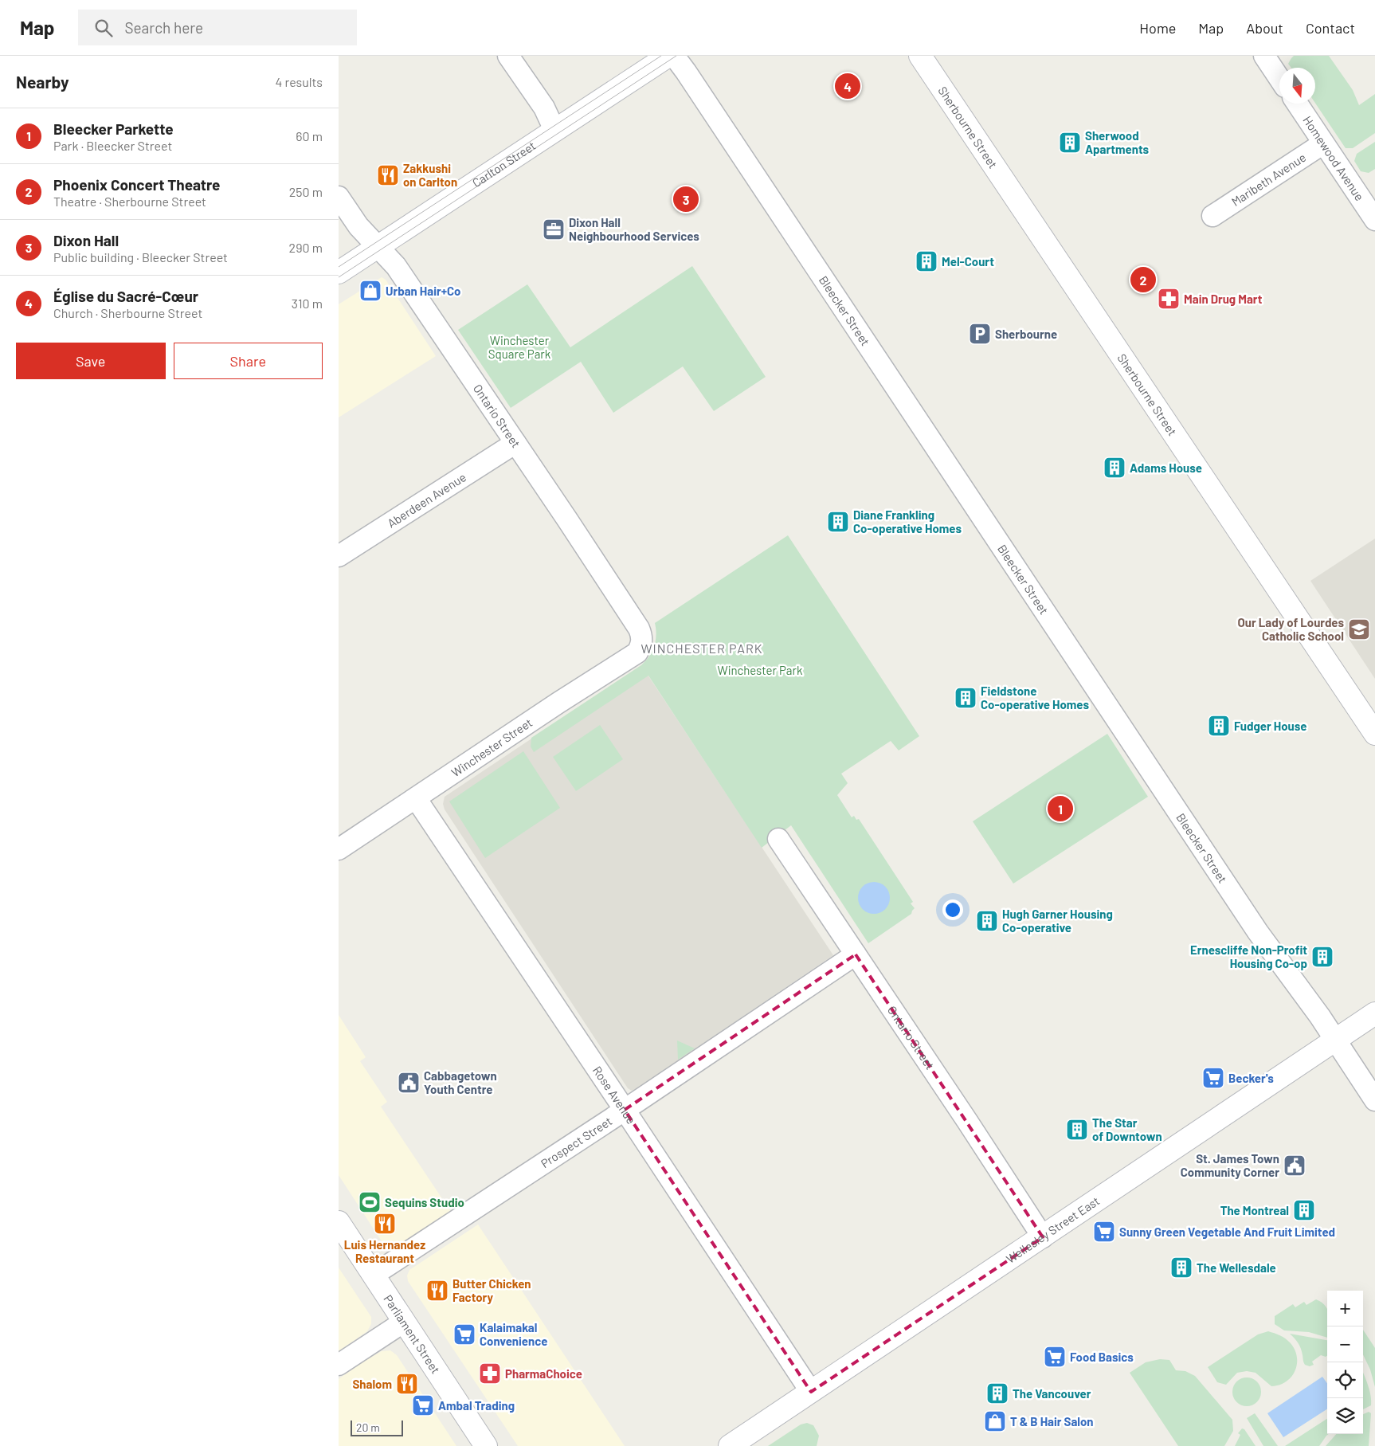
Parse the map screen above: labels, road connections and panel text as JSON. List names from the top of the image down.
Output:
{
  "streets": {
    "street": [
      "Sherbourne Street",
      "Homewood Avenue",
      "Carlton Street",
      "Maribeth Avenue",
      "Bleecker Street",
      "Ontario Street",
      "Aberdeen Avenue",
      "Winchester Street",
      "Rose Avenue",
      "Prospect Street",
      "Wellesley Street East",
      "Parliament Street"
    ]
  },
  "crossings": [
    ["Homewood Avenue", "Maribeth Avenue"],
    ["Carlton Street", "Ontario Street"],
    ["Bleecker Street", "Wellesley Street East"],
    ["Ontario Street", "Aberdeen Avenue"],
    ["Ontario Street", "Winchester Street"],
    ["Ontario Street", "Prospect Street"],
    ["Ontario Street", "Wellesley Street East"],
    ["Winchester Street", "Rose Avenue"],
    ["Rose Avenue", "Prospect Street"],
    ["Rose Avenue", "Wellesley Street East"],
    ["Prospect Street", "Parliament Street"]
  ],
  "districts": ["WINCHESTER PARK"],
  "parks": ["Winchester Square Park", "Winchester Park"],
  "places": {
    "building": [
      "Sherwood Apartments",
      "Mel-Court",
      "Adams House",
      "Diane Frankling Co-operative Homes",
      "Fieldstone Co-operative Homes",
      "Fudger House",
      "Hugh Garner Housing Co-operative",
      "Ernescliffe Non-Profit Housing Co-op",
      "The Star of Downtown",
      "The Montreal",
      "The Wellesdale",
      "The Vancouver"
    ],
    "restaurant": [
      "Zakkushi on Carlton",
      "Luis Hernandez Restaurant",
      "Butter Chicken Factory",
      "Shalom"
    ],
    "office": ["Dixon Hall Neighbourhood Services"],
    "shop": ["Urban Hair+Co", "T & B Hair Salon"],
    "pharmacy": ["Main Drug Mart", "PharmaChoice"],
    "parking": ["Sherbourne"],
    "school or university": ["Our Lady of Lourdes Catholic School"],
    "supermarket": [
      "Becker's",
      "Sunny Green Vegetable And Fruit Limited",
      "Kalaimakal Convenience",
      "Food Basics",
      "Ambal Trading"
    ],
    "public building": ["Cabbagetown Youth Centre", "St. James Town Community Corner"],
    "sports": ["Sequins Studio"]
  },
  "scale_bar": "20 m",
  "north": "bottom",
  "page": {
    "header": "Map",
    "search": "Search here",
    "nav": [
      "Home",
      "Map",
      "About",
      "Contact"
    ],
    "heading": ["Nearby", "4 results"],
    "pins": [
      "4",
      "3",
      "2",
      "1"
    ],
    "list": [
      {
        "mark": "1",
        "name": "Bleecker Parkette",
        "note": "Park · Bleecker Street",
        "value": "60 m"
      },
      {
        "mark": "2",
        "name": "Phoenix Concert Theatre",
        "note": "Theatre · Sherbourne Street",
        "value": "250 m"
      },
      {
        "mark": "3",
        "name": "Dixon Hall",
        "note": "Public building · Bleecker Street",
        "value": "290 m"
      },
      {
        "mark": "4",
        "name": "Église du Sacré-Cœur",
        "note": "Church · Sherbourne Street",
        "value": "310 m"
      }
    ],
    "buttons": ["Save", "Share"],
    "map_buttons": ["+", "−"],
    "scale": "20 m"
  }
}
